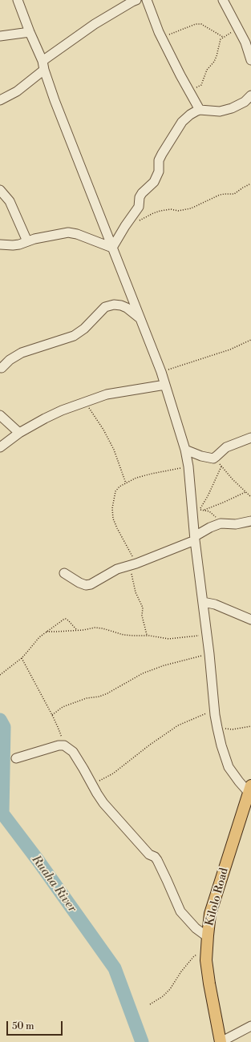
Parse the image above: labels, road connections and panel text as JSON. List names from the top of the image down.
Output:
{
  "streets": {
    "main road": ["Kilolo Road"]
  },
  "water": ["Ruaha River"],
  "scale_bar": "50 m"
}
